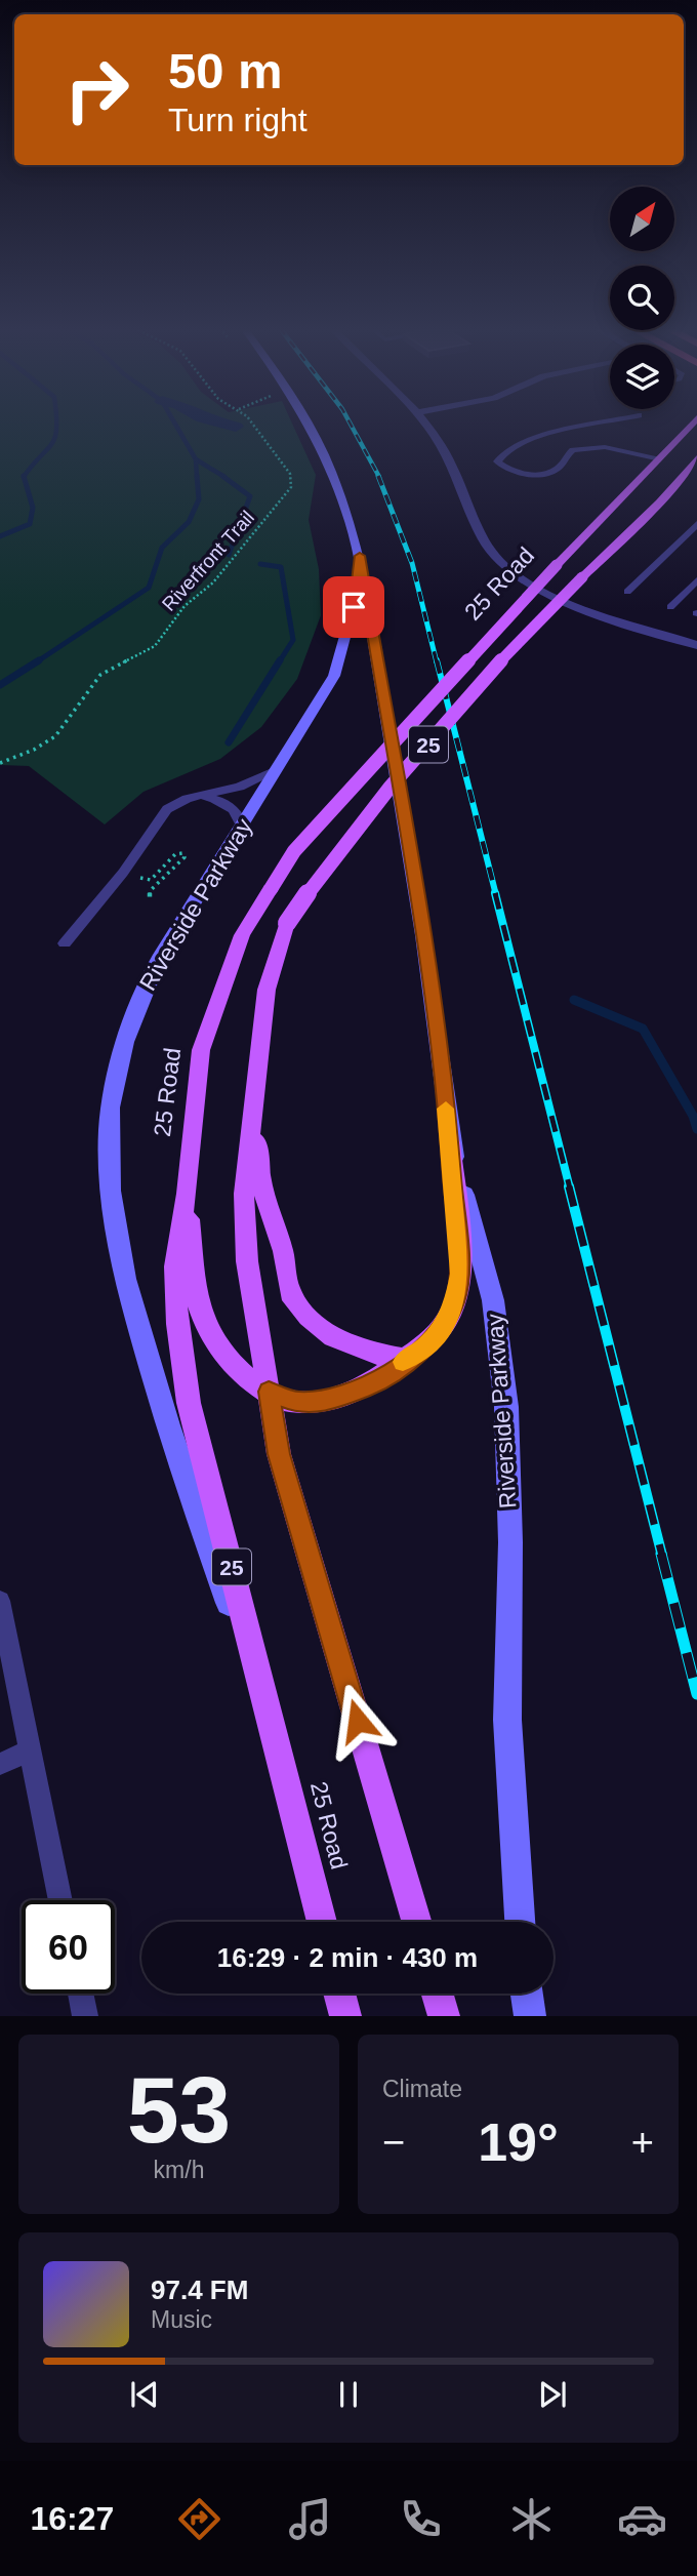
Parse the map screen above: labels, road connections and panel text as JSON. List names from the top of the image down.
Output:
{
  "streets": {
    "main road": ["25 Road", "25", "Riverside Parkway"],
    "path": ["Riverfront Trail"]
  },
  "crossings": [
    ["25 Road", "Riverside Parkway"]
  ],
  "north": "top right",
  "page": {
    "turn": ["50 m", "Turn right"],
    "limit": "60",
    "trip": "16:29 · 2 min · 430 m",
    "tile": [
      ["53", "km/h"],
      "Climate"
    ],
    "heat": ["−", "19°", "+"],
    "song": ["97.4 FM", "Music"],
    "tabs": "16:27"
  }
}
